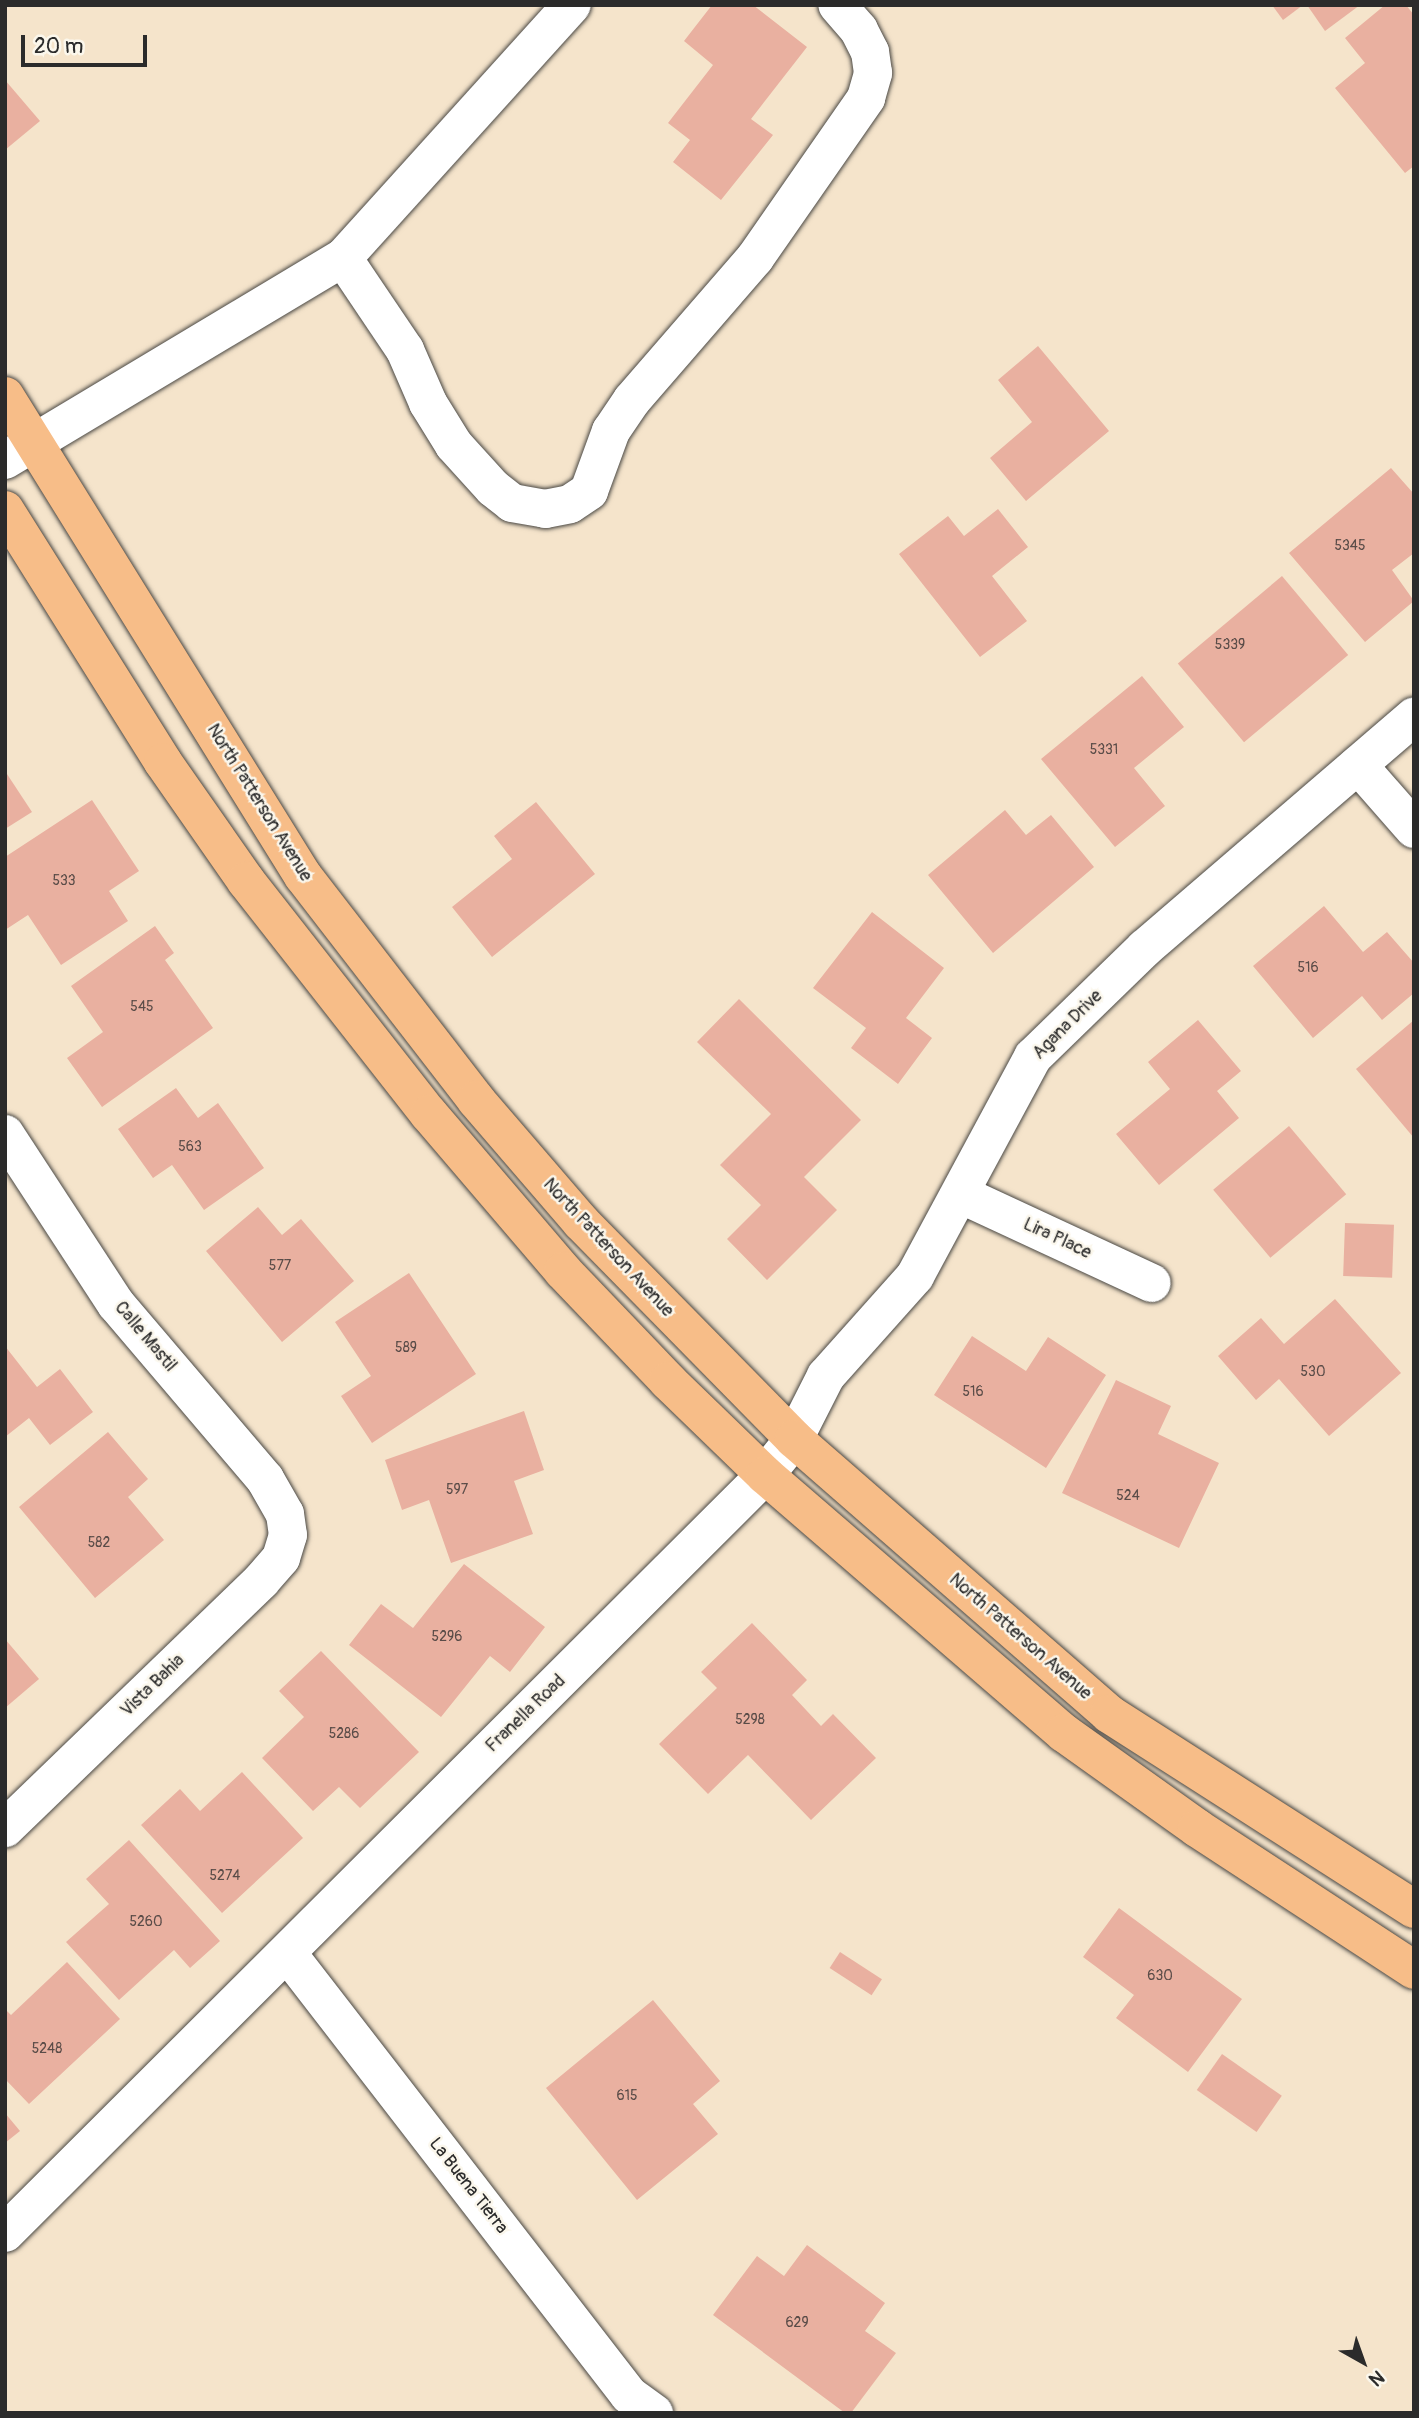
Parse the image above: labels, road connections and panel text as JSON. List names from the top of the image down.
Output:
{
  "streets": {
    "main road": ["North Patterson Avenue"],
    "street": [
      "Agana Drive",
      "Lira Place",
      "Calle Mastil",
      "Vista Bahia",
      "Franella Road",
      "La Buena Tierra"
    ]
  },
  "crossings": [
    ["North Patterson Avenue", "Agana Drive"],
    ["Agana Drive", "Lira Place"],
    ["Agana Drive", "Franella Road"],
    ["Calle Mastil", "Vista Bahia"],
    ["Franella Road", "La Buena Tierra"]
  ],
  "house_numbers": [
    "5345",
    "5339",
    "5331",
    "533",
    "516",
    "545",
    "563",
    "577",
    "589",
    "530",
    "516",
    "597",
    "524",
    "582",
    "5296",
    "5298",
    "5286",
    "5274",
    "5260",
    "630",
    "5248",
    "615",
    "629"
  ],
  "scale_bar": "20 m",
  "north": "bottom right"
}
